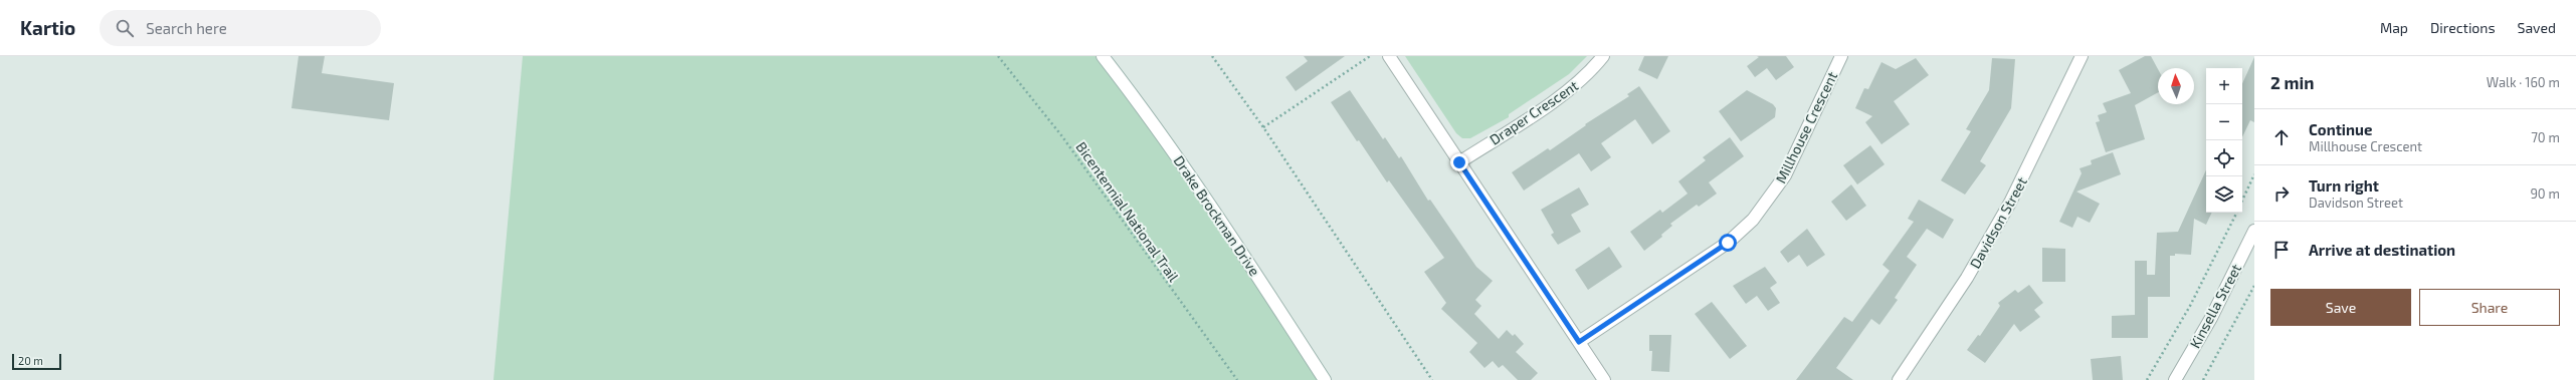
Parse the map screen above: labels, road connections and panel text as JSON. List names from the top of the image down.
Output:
{
  "streets": {
    "street": [
      "Draper Crescent",
      "Millhouse Crescent",
      "Drake Brockman Drive",
      "Davidson Street",
      "Kinsella Street"
    ],
    "path": ["Bicentennial National Trail"]
  },
  "scale_bar": "20 m",
  "north": "top",
  "page": {
    "header": "Kartio",
    "search": "Search here",
    "nav": ["Map", "Directions", "Saved"],
    "heading": ["2 min", "Walk · 160 m"],
    "map_buttons": ["+", "−"],
    "list": [
      ["Continue", "Millhouse Crescent", "70 m"],
      ["Turn right", "Davidson Street", "90 m"],
      "Arrive at destination"
    ],
    "buttons": ["Save", "Share"],
    "scale": "20 m"
  }
}
